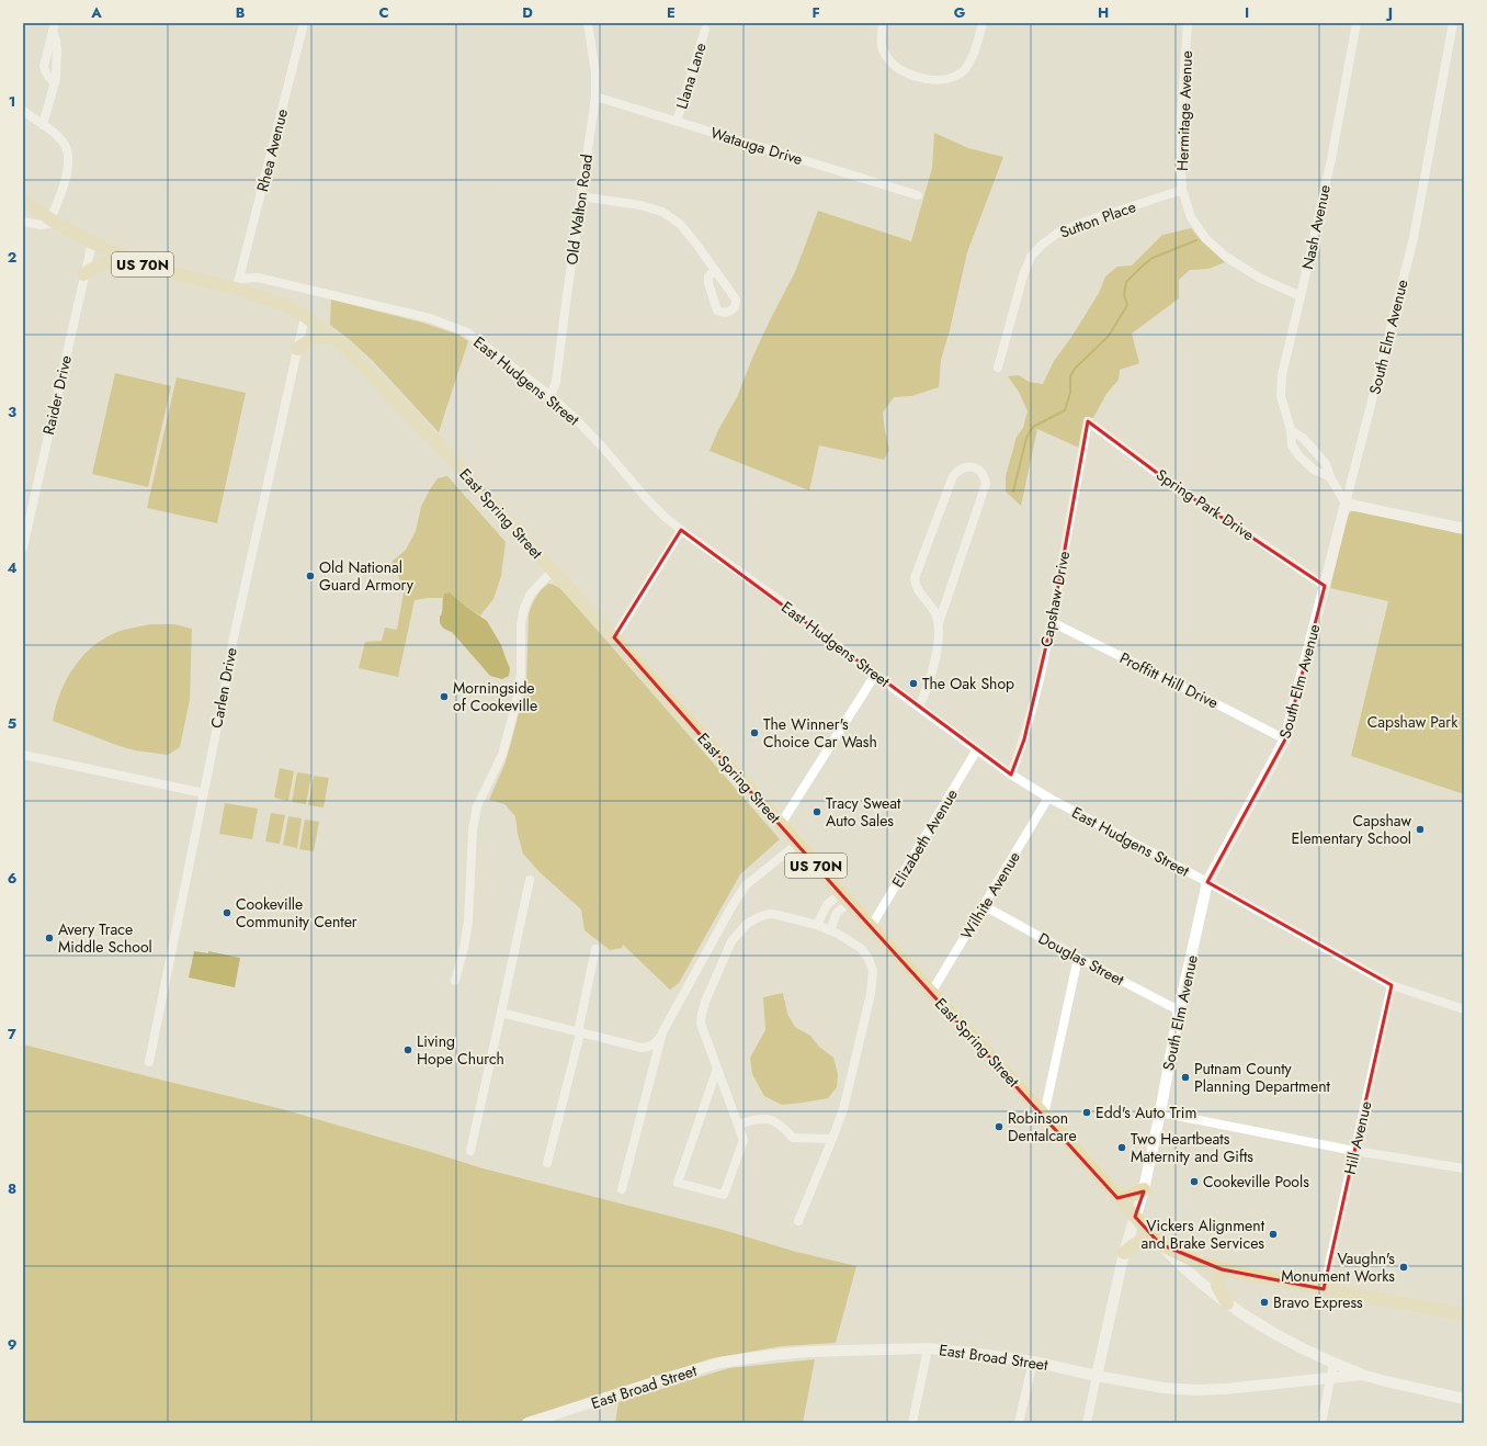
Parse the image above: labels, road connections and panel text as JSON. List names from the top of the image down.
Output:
{
  "streets": {
    "main road": ["US 70N", "East Spring Street"],
    "street": [
      "Llana Lane",
      "Hermitage Avenue",
      "Watauga Drive",
      "Rhea Avenue",
      "Old Walton Road",
      "Sutton Place",
      "Nash Avenue",
      "South Elm Avenue",
      "East Hudgens Street",
      "Raider Drive",
      "Spring Park Drive",
      "Capshaw Drive",
      "Proffitt Hill Drive",
      "Carlen Drive",
      "Elizabeth Avenue",
      "Wilhite Avenue",
      "Douglas Street",
      "Hill Avenue",
      "East Broad Street"
    ]
  },
  "crossings": [
    ["Llana Lane", "Watauga Drive"],
    ["Hermitage Avenue", "Sutton Place"],
    ["Hermitage Avenue", "Nash Avenue"],
    ["Watauga Drive", "Old Walton Road"],
    ["Rhea Avenue", "East Hudgens Street"],
    ["Rhea Avenue", "East Spring Street"],
    ["Old Walton Road", "East Hudgens Street"],
    ["South Elm Avenue", "East Hudgens Street"],
    ["South Elm Avenue", "Spring Park Drive"],
    ["South Elm Avenue", "East Spring Street"],
    ["South Elm Avenue", "Proffitt Hill Drive"],
    ["South Elm Avenue", "Douglas Street"],
    ["South Elm Avenue", "East Broad Street"],
    ["East Hudgens Street", "East Spring Street"],
    ["East Hudgens Street", "Capshaw Drive"],
    ["East Hudgens Street", "Elizabeth Avenue"],
    ["East Hudgens Street", "Wilhite Avenue"],
    ["East Hudgens Street", "Hill Avenue"],
    ["Raider Drive", "East Spring Street"],
    ["Spring Park Drive", "Capshaw Drive"],
    ["East Spring Street", "Carlen Drive"],
    ["East Spring Street", "Elizabeth Avenue"],
    ["East Spring Street", "Wilhite Avenue"],
    ["East Spring Street", "Hill Avenue"],
    ["Capshaw Drive", "Proffitt Hill Drive"],
    ["Wilhite Avenue", "Douglas Street"]
  ],
  "parks": ["Capshaw Park"],
  "places": [
    "Old National Guard Armory",
    "The Oak Shop",
    "Morningside of Cookeville",
    "The Winner's Choice Car Wash",
    "Tracy Sweat Auto Sales",
    "Capshaw Elementary School",
    "Cookeville Community Center",
    "Avery Trace Middle School",
    "Living Hope Church",
    "Putnam County Planning Department",
    "Edd's Auto Trim",
    "Robinson Dentalcare",
    "Two Heartbeats Maternity and Gifts",
    "Cookeville Pools",
    "Vickers Alignment and Brake Services",
    "Vaughn's Monument Works",
    "Bravo Express"
  ],
  "grid": {
    "columns": [
      "A",
      "B",
      "C",
      "D",
      "E",
      "F",
      "G",
      "H",
      "I",
      "J"
    ],
    "rows": [
      "1",
      "2",
      "3",
      "4",
      "5",
      "6",
      "7",
      "8",
      "9"
    ]
  }
}
